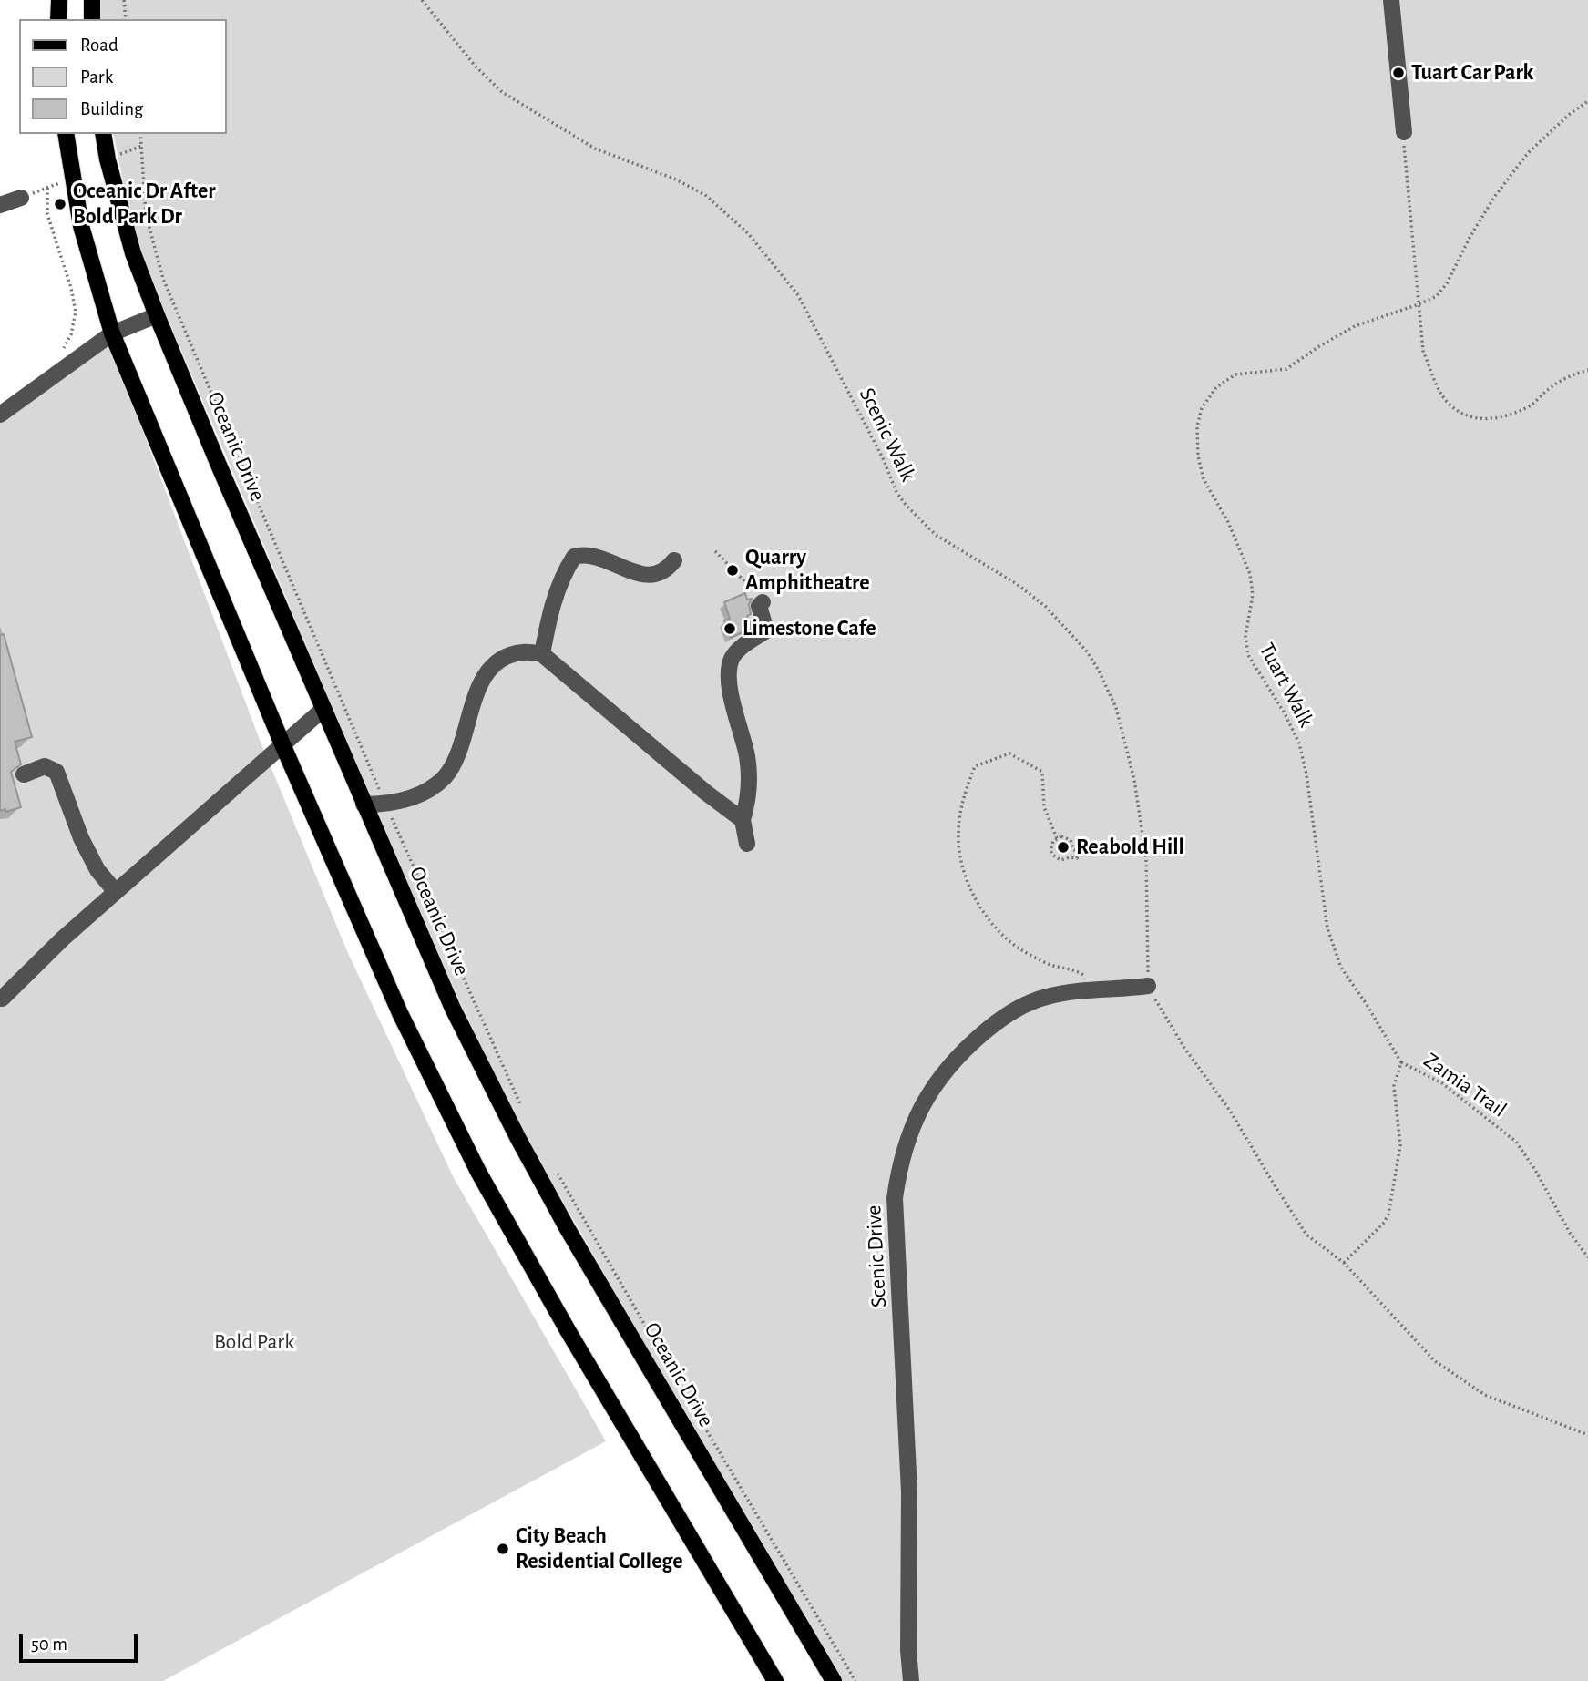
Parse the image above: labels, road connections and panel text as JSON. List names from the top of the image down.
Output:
{
  "streets": {
    "main road": ["Oceanic Drive"],
    "street": ["Scenic Drive"],
    "path": ["Scenic Walk", "Tuart Walk", "Zamia Trail"]
  },
  "crossings": [
    ["Scenic Walk", "Scenic Drive"],
    ["Tuart Walk", "Zamia Trail"]
  ],
  "parks": ["Bold Park"],
  "places": [
    "Tuart Car Park",
    "Oceanic Dr After Bold Park Dr",
    "Quarry Amphitheatre",
    "Limestone Cafe",
    "Reabold Hill",
    "City Beach Residential College"
  ],
  "legend": ["Road", "Park", "Building"],
  "scale_bar": "50 m"
}
